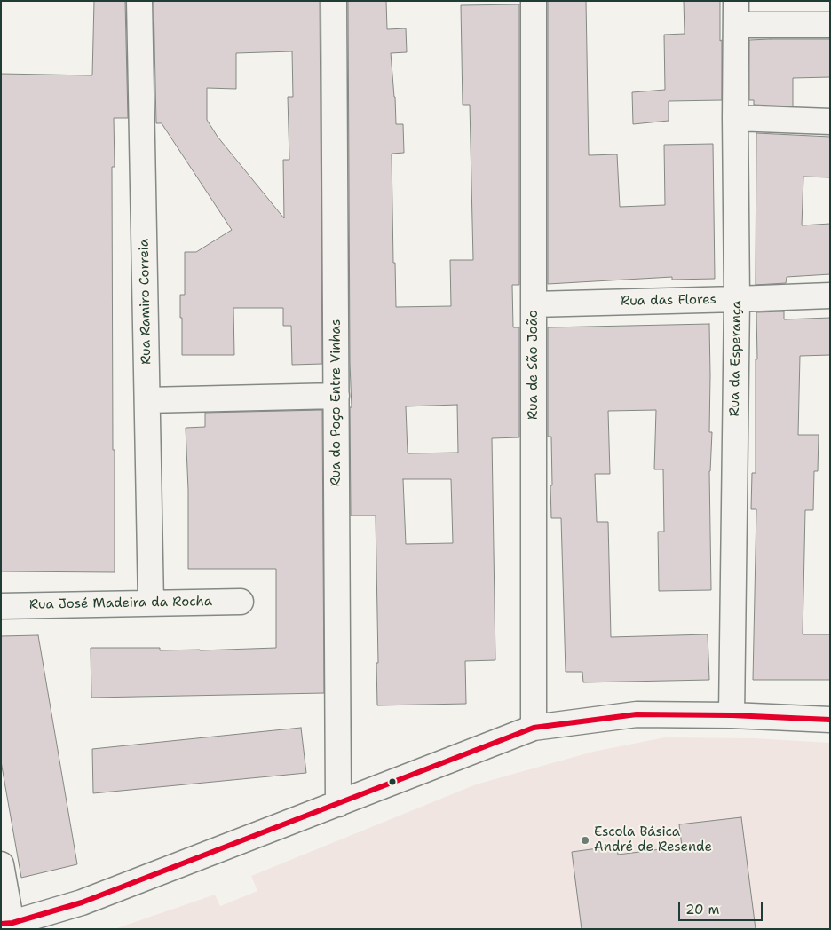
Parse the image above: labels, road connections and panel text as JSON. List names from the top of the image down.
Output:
{
  "streets": {
    "street": [
      "Rua das Flores",
      "Rua Ramiro Correia",
      "Rua da Esperança",
      "Rua de São João",
      "Rua do Poço Entre Vinhas",
      "Rua José Madeira da Rocha"
    ]
  },
  "crossings": [
    ["Rua das Flores", "Rua da Esperança"],
    ["Rua das Flores", "Rua de São João"],
    ["Rua Ramiro Correia", "Rua José Madeira da Rocha"]
  ],
  "places": ["Escola Básica André de Resende"],
  "scale_bar": "20 m"
}
